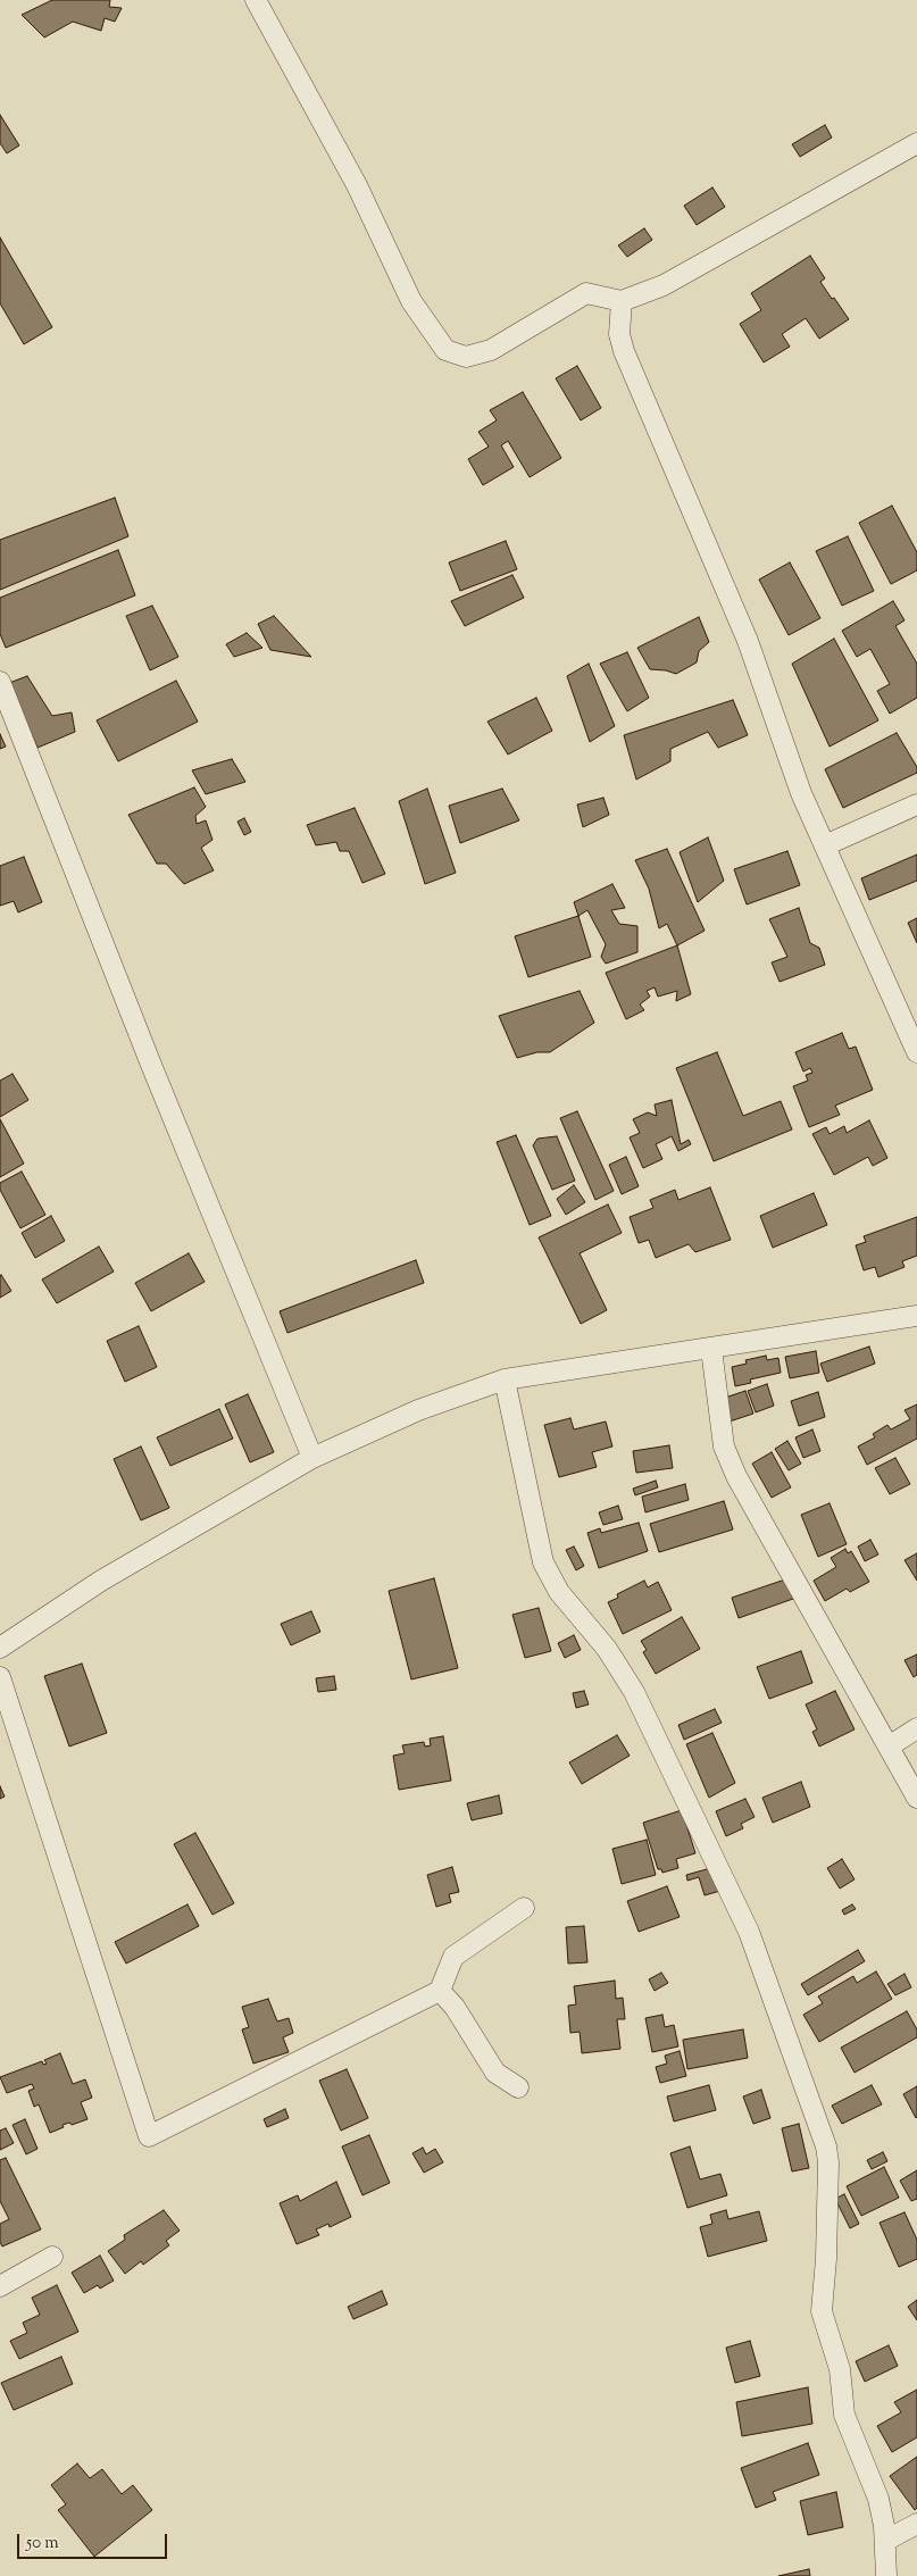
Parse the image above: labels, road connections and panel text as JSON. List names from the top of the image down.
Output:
{
  "scale_bar": "50 m"
}
